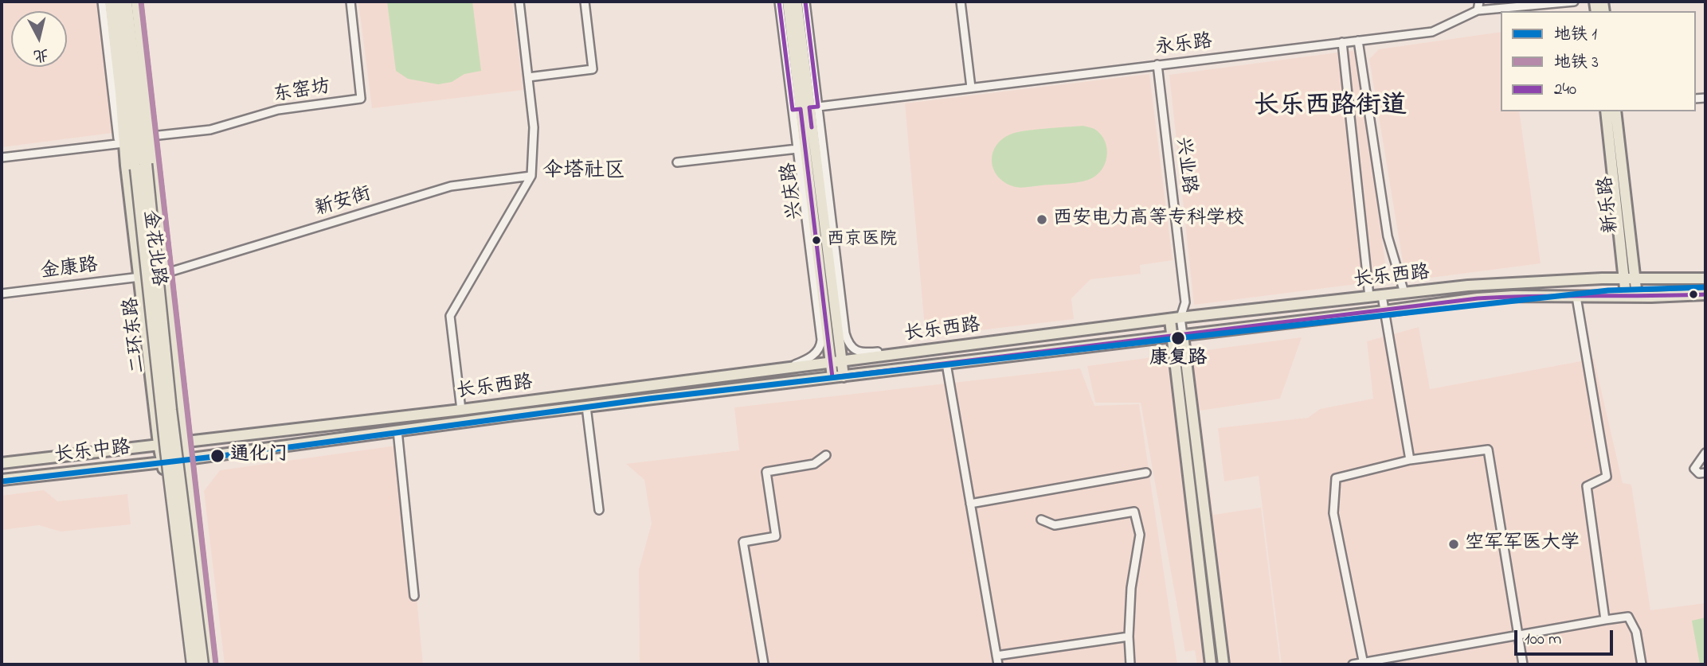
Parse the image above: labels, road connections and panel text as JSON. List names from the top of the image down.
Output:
{
  "streets": {
    "highway": ["二环东路"],
    "main road": [
      "兴庆路",
      "新乐路",
      "金花北路",
      "长乐西路",
      "长乐中路"
    ],
    "street": [
      "永乐路",
      "东窑坊",
      "兴业路",
      "新安街",
      "金康路"
    ]
  },
  "crossings": [
    ["永乐路", "兴业路"],
    ["永乐路", "兴庆路"],
    ["东窑坊", "金花北路"],
    ["兴业路", "长乐西路"],
    ["兴庆路", "长乐西路"],
    ["新安街", "金花北路"],
    ["新乐路", "长乐西路"],
    ["金花北路", "金康路"],
    ["金花北路", "长乐西路"],
    ["金花北路", "长乐中路"],
    ["长乐西路", "长乐中路"]
  ],
  "districts": ["长乐西路街道", "伞塔社区"],
  "places": [
    "西安电力高等专科学校",
    "西京医院",
    "康复路",
    "通化门",
    "空军军医大学"
  ],
  "lines": ["metro line 3", "transit line 240", "metro line 1"],
  "legend": ["地铁 1", "地铁 3", "240"],
  "scale_bar": "100 m",
  "north": "bottom"
}
